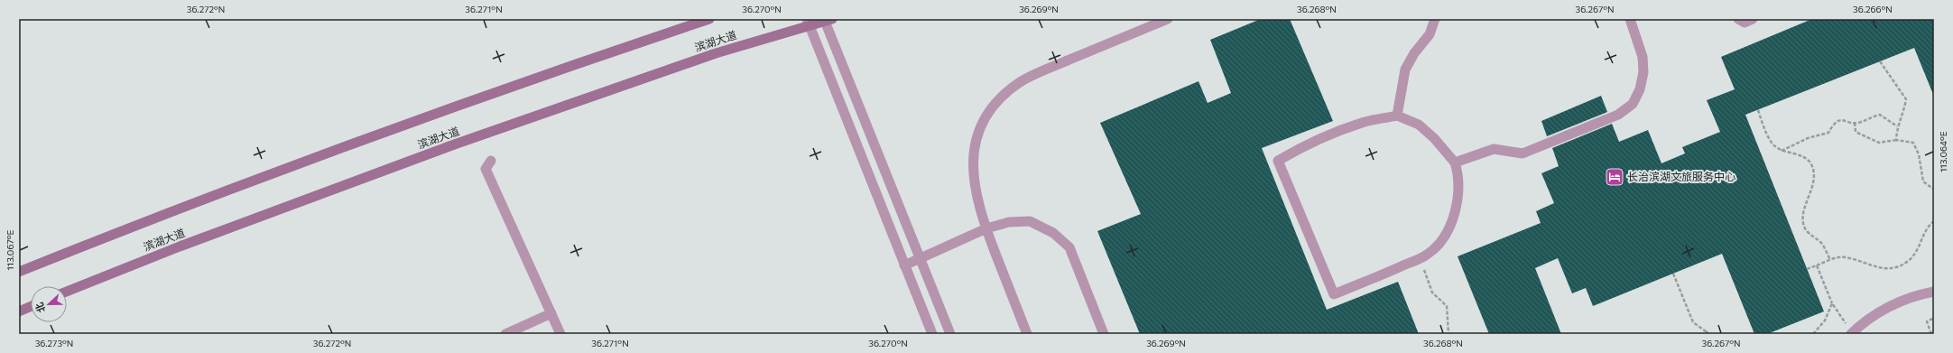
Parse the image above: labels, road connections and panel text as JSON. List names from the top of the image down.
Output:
{
  "streets": {
    "main road": ["滨湖大道"]
  },
  "places": {
    "hotel": ["长治滨湖文旅服务中心"]
  },
  "north": "left",
  "coordinates": [
    "36.272°N",
    "36.271°N",
    "36.270°N",
    "36.269°N",
    "36.268°N",
    "36.267°N",
    "36.266°N",
    "113.064°E",
    "113.067°E",
    "36.273°N"
  ]
}
